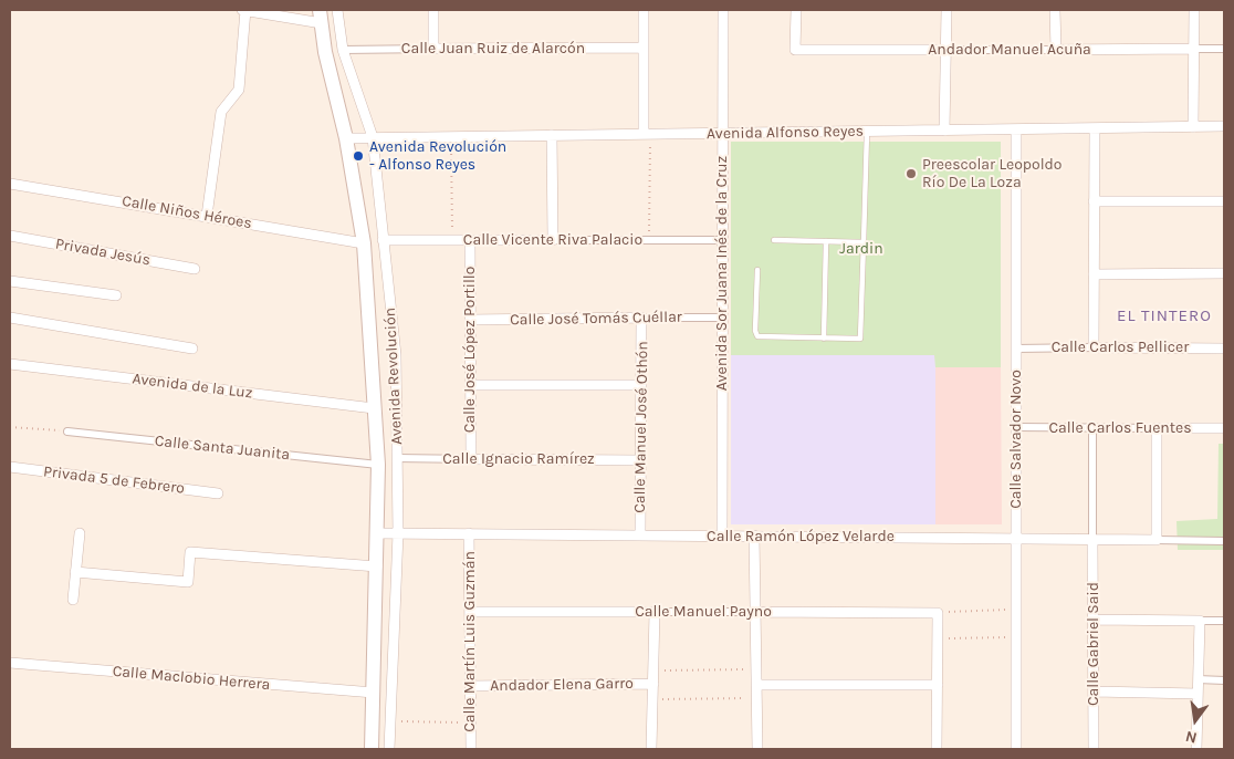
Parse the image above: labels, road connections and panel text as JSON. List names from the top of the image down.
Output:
{
  "streets": {
    "main road": ["Avenida Revolución"],
    "street": [
      "Calle Juan Ruiz de Alarcón",
      "Andador Manuel Acuña",
      "Avenida Alfonso Reyes",
      "Calle Niños Héroes",
      "Calle Vicente Riva Palacio",
      "Privada Jesús",
      "Avenida Sor Juana Inés de la Cruz",
      "Calle José Tomás Cuéllar",
      "Calle Carlos Pellicer",
      "Calle José López Portillo",
      "Avenida de la Luz",
      "Calle Manuel José Othón",
      "Calle Carlos Fuentes",
      "Calle Salvador Novo",
      "Calle Santa Juanita",
      "Calle Ignacio Ramírez",
      "Privada 5 de Febrero",
      "Calle Ramón López Velarde",
      "Calle Manuel Payno",
      "Calle Martín Luis Guzmán",
      "Calle Gabriel Said",
      "Calle Maclobio Herrera",
      "Andador Elena Garro"
    ]
  },
  "crossings": [
    ["Calle Juan Ruiz de Alarcón", "Avenida Revolución"],
    ["Avenida Alfonso Reyes", "Avenida Sor Juana Inés de la Cruz"],
    ["Avenida Alfonso Reyes", "Avenida Revolución"],
    ["Avenida Alfonso Reyes", "Calle Salvador Novo"],
    ["Calle Niños Héroes", "Avenida Revolución"],
    ["Calle Vicente Riva Palacio", "Avenida Sor Juana Inés de la Cruz"],
    ["Calle Vicente Riva Palacio", "Calle José López Portillo"],
    ["Calle Vicente Riva Palacio", "Avenida Revolución"],
    ["Avenida Sor Juana Inés de la Cruz", "Calle José Tomás Cuéllar"],
    ["Avenida Sor Juana Inés de la Cruz", "Calle Ramón López Velarde"],
    ["Calle José Tomás Cuéllar", "Calle José López Portillo"],
    ["Calle José Tomás Cuéllar", "Calle Manuel José Othón"],
    ["Calle Carlos Pellicer", "Calle Salvador Novo"],
    ["Calle José López Portillo", "Calle Ignacio Ramírez"],
    ["Avenida Revolución", "Avenida de la Luz"],
    ["Avenida Revolución", "Calle Santa Juanita"],
    ["Avenida Revolución", "Calle Ignacio Ramírez"],
    ["Avenida Revolución", "Calle Ramón López Velarde"],
    ["Avenida Revolución", "Calle Maclobio Herrera"],
    ["Calle Manuel José Othón", "Calle Ignacio Ramírez"],
    ["Calle Manuel José Othón", "Calle Ramón López Velarde"],
    ["Calle Carlos Fuentes", "Calle Salvador Novo"],
    ["Calle Salvador Novo", "Calle Ramón López Velarde"],
    ["Calle Ramón López Velarde", "Calle Martín Luis Guzmán"],
    ["Calle Ramón López Velarde", "Calle Gabriel Said"],
    ["Calle Manuel Payno", "Calle Martín Luis Guzmán"],
    ["Calle Martín Luis Guzmán", "Andador Elena Garro"]
  ],
  "districts": ["EL TINTERO"],
  "parks": ["Jardin"],
  "places": ["Avenida Revolución - Alfonso Reyes", "Preescolar Leopoldo Río De La Loza"],
  "north": "bottom"
}
